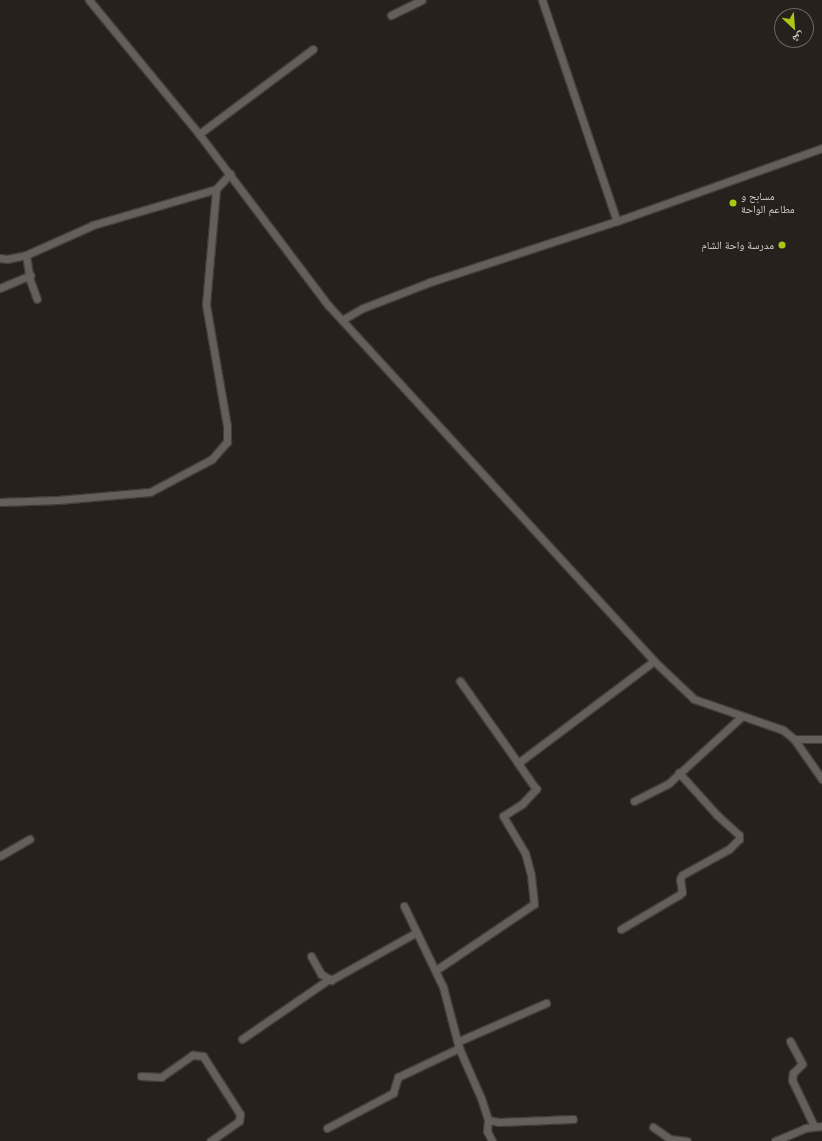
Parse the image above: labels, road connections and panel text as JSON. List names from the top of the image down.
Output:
{
  "places": ["مسابح و مطاعم الواحة", "مدرسة واحة الشام"],
  "north": "bottom right"
}
